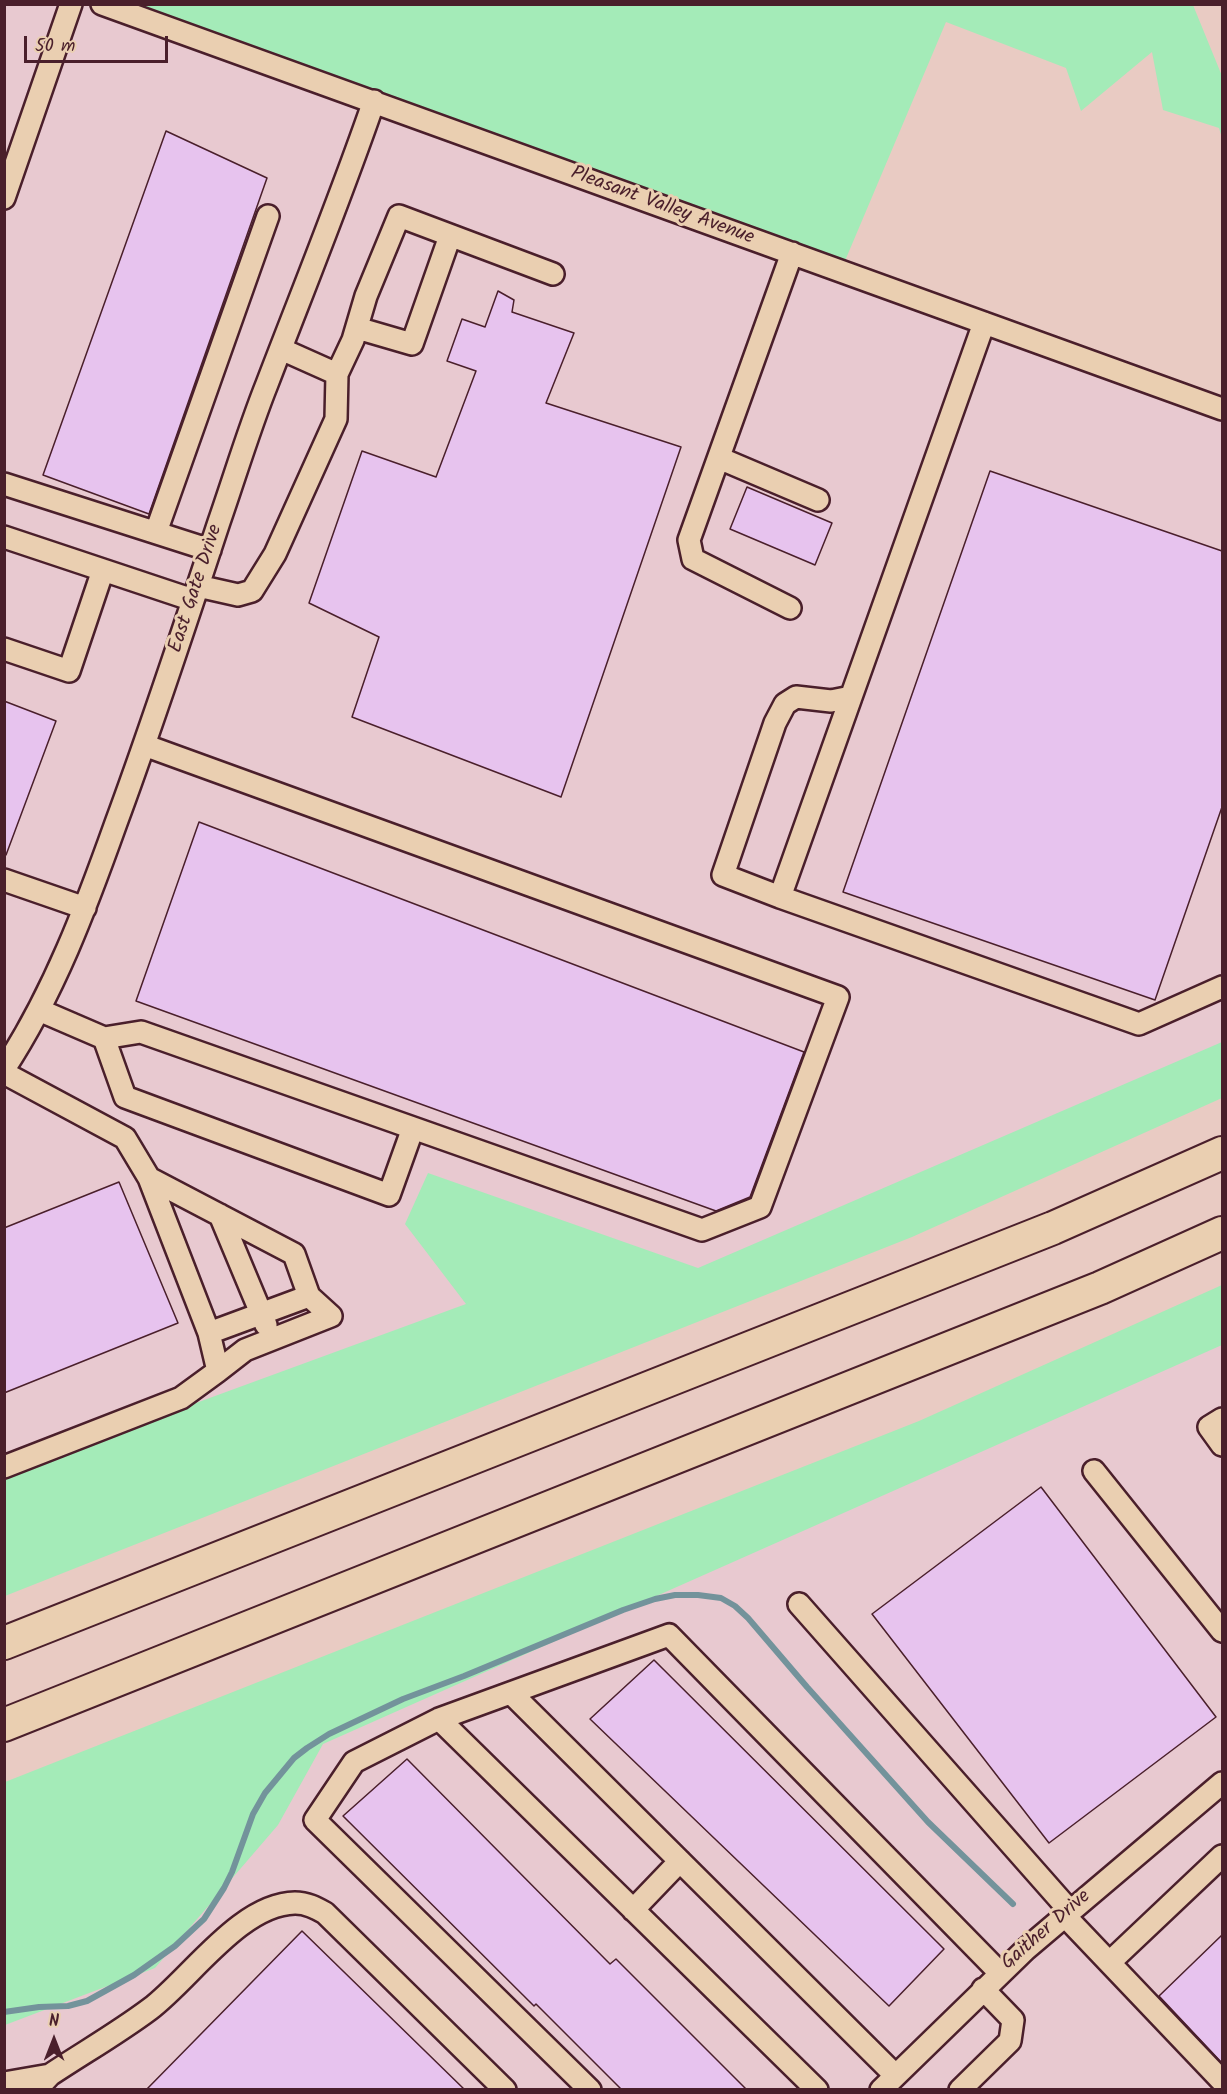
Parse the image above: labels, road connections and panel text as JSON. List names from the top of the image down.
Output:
{
  "streets": {
    "street": ["Pleasant Valley Avenue", "East Gate Drive", "Gaither Drive"]
  },
  "crossings": [
    ["Pleasant Valley Avenue", "East Gate Drive"]
  ],
  "scale_bar": "50 m",
  "north": "top"
}
